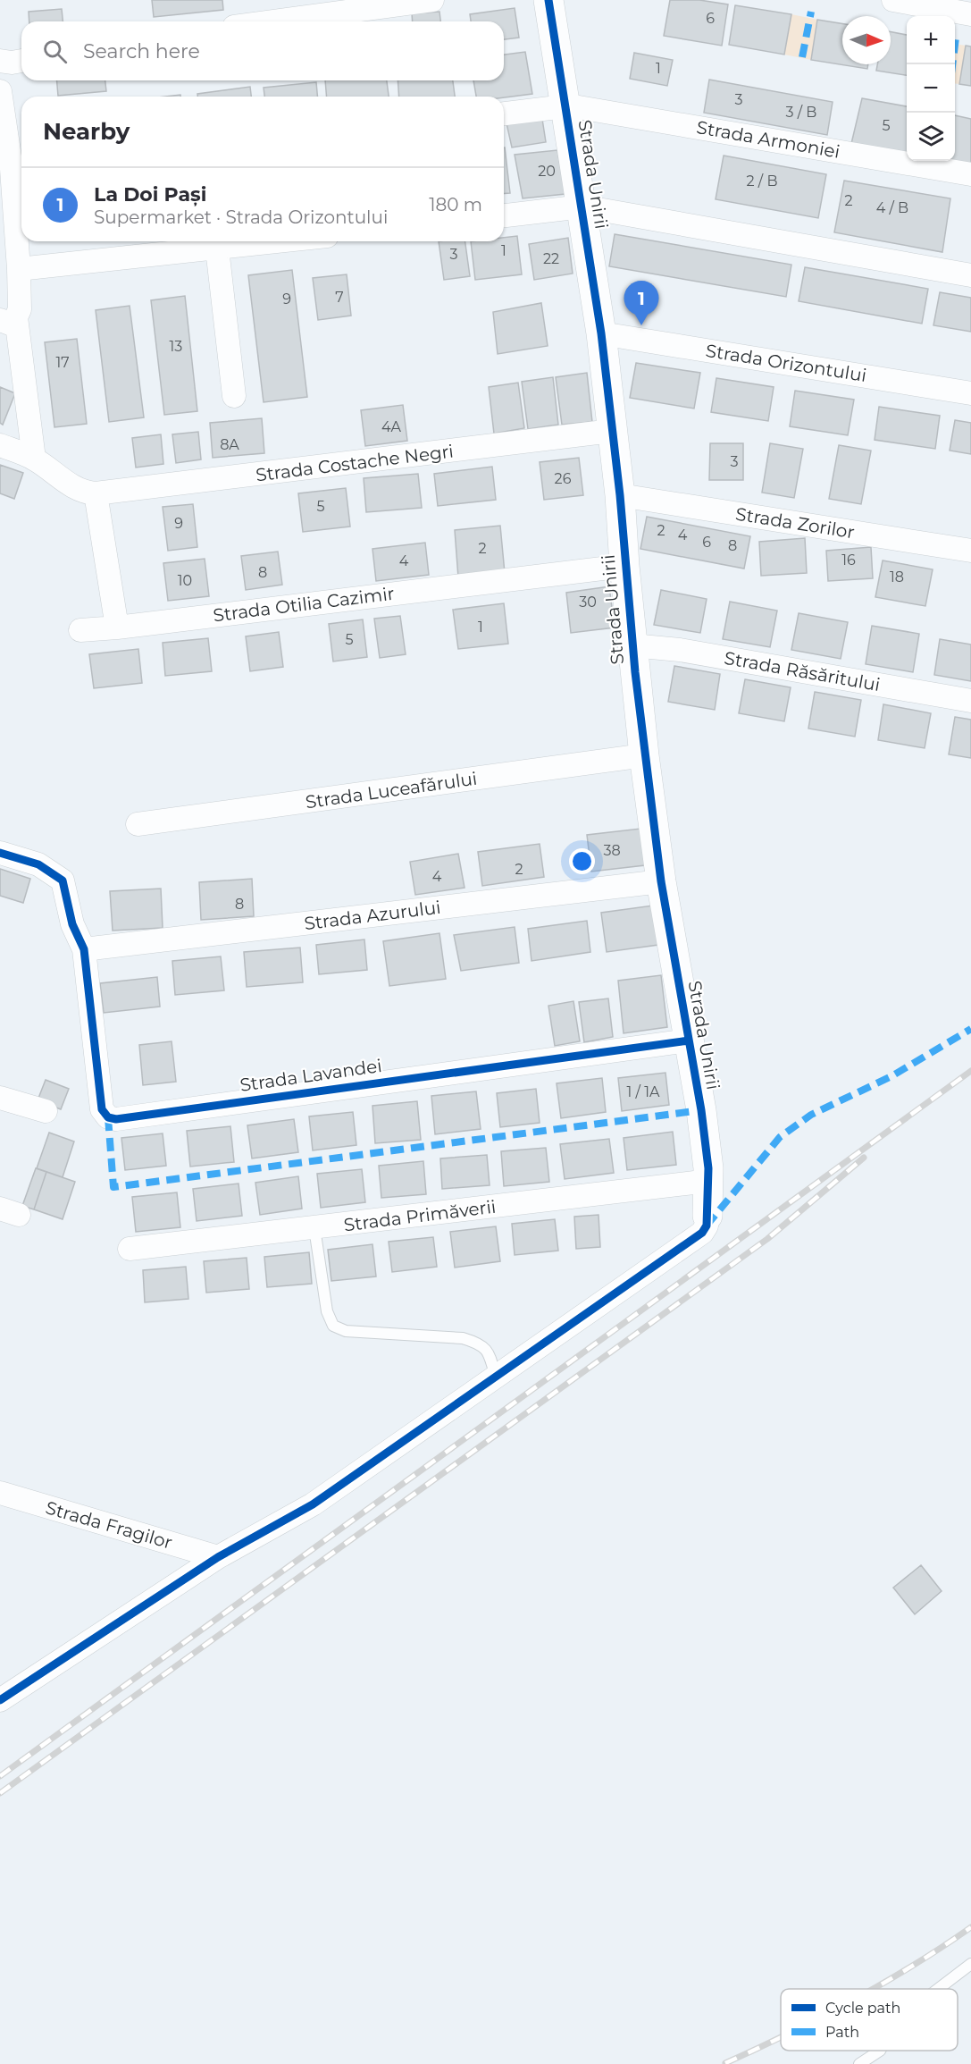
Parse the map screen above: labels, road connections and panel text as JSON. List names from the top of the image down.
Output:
{
  "streets": {
    "street": [
      "Strada Armoniei",
      "Strada Unirii",
      "Strada Orizontului",
      "Strada Costache Negri",
      "Strada Zorilor",
      "Strada Otilia Cazimir",
      "Strada Răsăritului",
      "Strada Luceafǎrului",
      "Strada Azurului",
      "Strada Lavandei",
      "Strada Primăverii",
      "Strada Fragilor"
    ]
  },
  "crossings": [
    ["Strada Armoniei", "Strada Unirii"],
    ["Strada Unirii", "Strada Orizontului"],
    ["Strada Unirii", "Strada Costache Negri"],
    ["Strada Unirii", "Strada Zorilor"],
    ["Strada Unirii", "Strada Otilia Cazimir"],
    ["Strada Unirii", "Strada Răsăritului"],
    ["Strada Unirii", "Strada Luceafǎrului"],
    ["Strada Unirii", "Strada Azurului"],
    ["Strada Unirii", "Strada Lavandei"],
    ["Strada Unirii", "Strada Primăverii"],
    ["Strada Azurului", "Strada Lavandei"]
  ],
  "house_numbers": [
    "6",
    "1",
    "3",
    "3 / B",
    "5",
    "20",
    "2 / B",
    "2",
    "4 / B",
    "1",
    "3",
    "22",
    "7",
    "9",
    "13",
    "17",
    "4A",
    "8A",
    "3",
    "26",
    "5",
    "9",
    "2",
    "4",
    "6",
    "8",
    "2",
    "16",
    "4",
    "8",
    "18",
    "10",
    "30",
    "1",
    "5",
    "38",
    "2",
    "4",
    "8",
    "1 / 1A"
  ],
  "legend": ["Cycle path", "Path"],
  "north": "right",
  "page": {
    "map_buttons": ["+", "−"],
    "search": "Search here",
    "heading": "Nearby",
    "list": [
      {
        "mark": "1",
        "name": "La Doi Pași",
        "note": "Supermarket · Strada Orizontului",
        "value": "180 m"
      }
    ],
    "pins": "1"
  }
}
